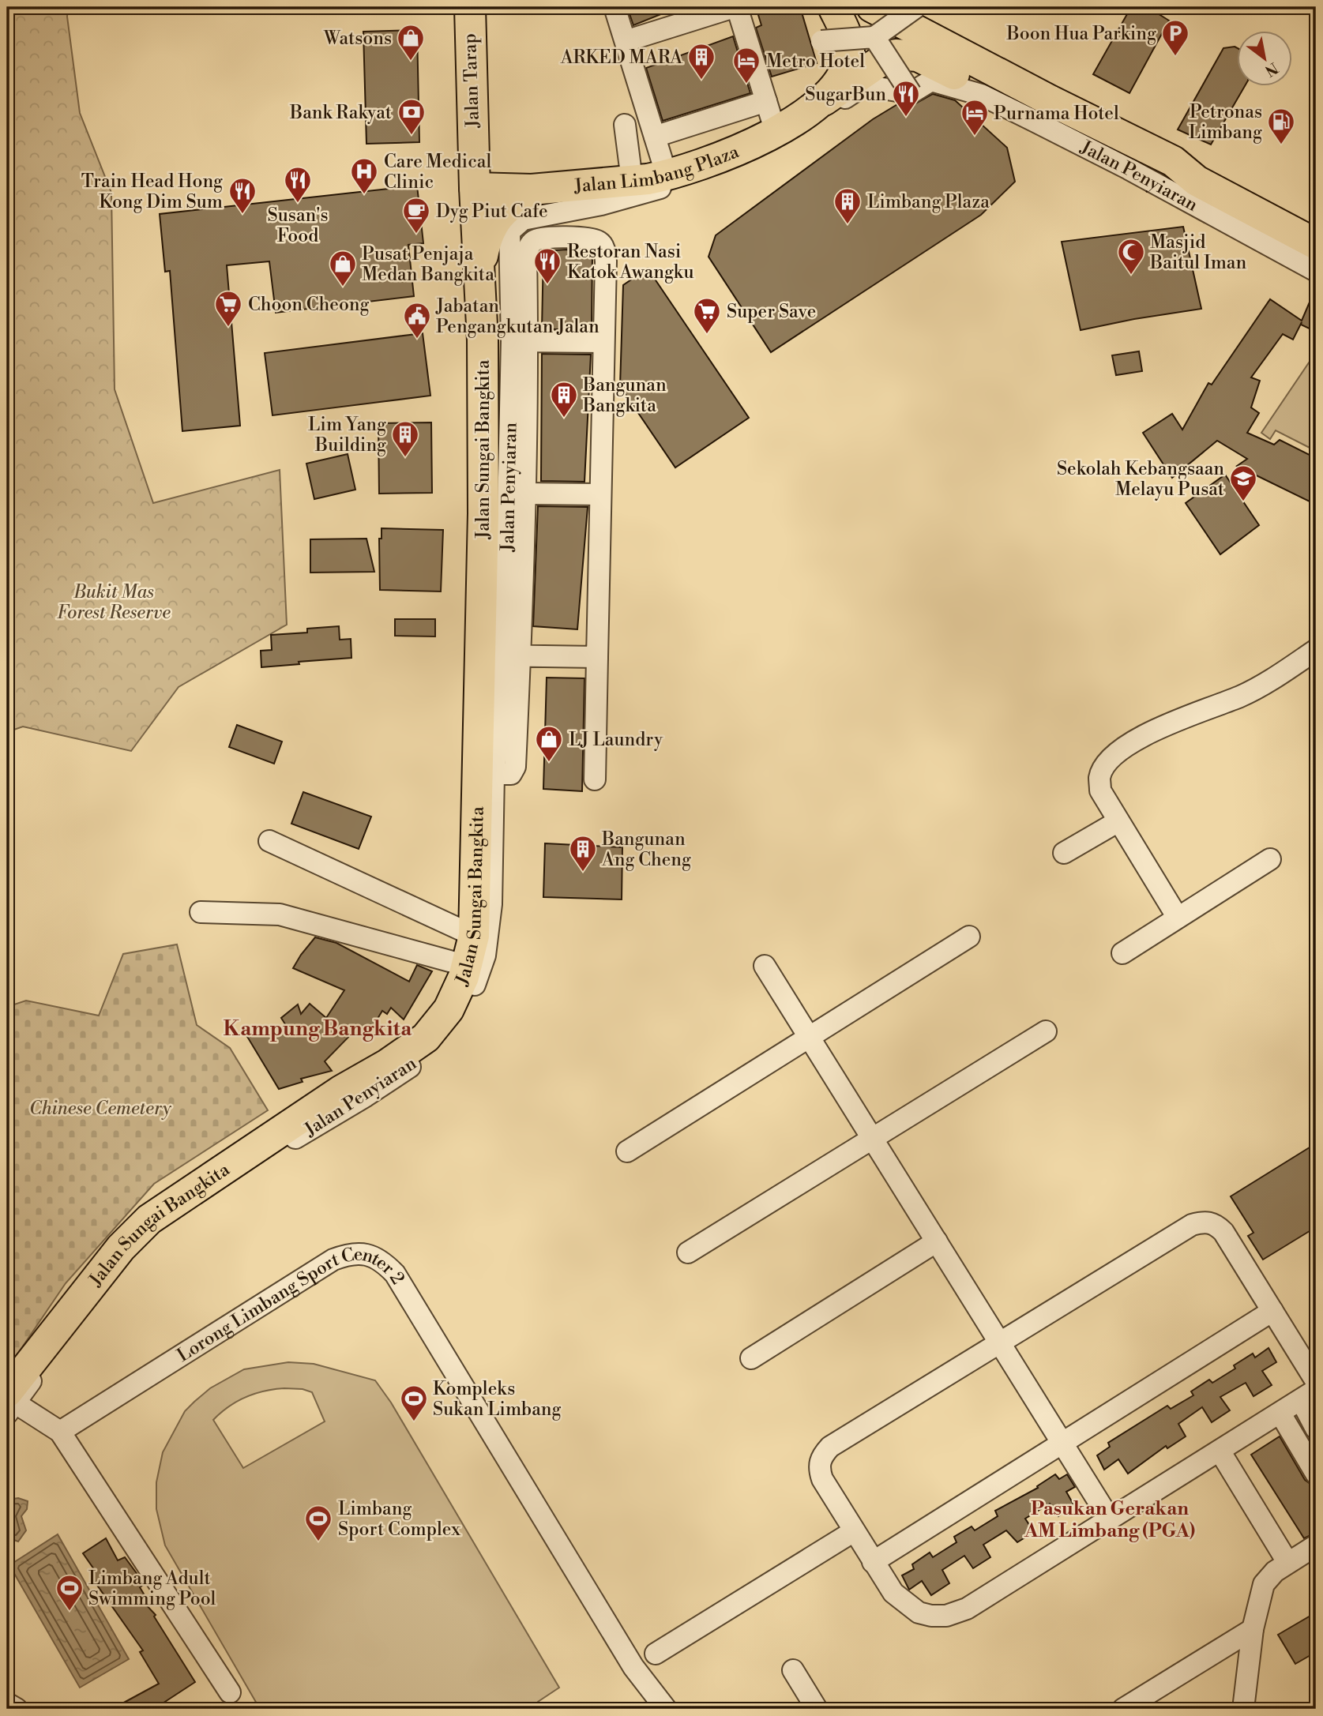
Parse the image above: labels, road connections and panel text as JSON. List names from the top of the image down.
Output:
{
  "streets": {
    "main road": ["Jalan Tarap", "Jalan Limbang Plaza", "Jalan Sungai Bangkita"],
    "street": ["Jalan Penyiaran", "Lorong Limbang Sport Center 2"]
  },
  "crossings": [
    ["Jalan Tarap", "Jalan Limbang Plaza"],
    ["Jalan Tarap", "Jalan Sungai Bangkita"],
    ["Jalan Limbang Plaza", "Jalan Sungai Bangkita"],
    ["Jalan Penyiaran", "Jalan Sungai Bangkita"]
  ],
  "districts": ["Kampung Bangkita", "Pasukan Gerakan AM Limbang (PGA)"],
  "parks": ["Bukit Mas Forest Reserve", "Chinese Cemetery"],
  "places": {
    "parking": ["Boon Hua Parking"],
    "shop": ["Watsons", "Pusat Penjaja Medan Bangkita", "LJ Laundry"],
    "building": [
      "ARKED MARA",
      "Limbang Plaza",
      "Bangunan Bangkita",
      "Lim Yang Building",
      "Bangunan Ang Cheng"
    ],
    "hotel": ["Metro Hotel", "Purnama Hotel"],
    "restaurant": [
      "SugarBun",
      "Susan's Food",
      "Train Head Hong Kong Dim Sum",
      "Restoran Nasi Katok Awangku"
    ],
    "bank": ["Bank Rakyat"],
    "fuel station": ["Petronas Limbang"],
    "hospital": ["Care Medical Clinic"],
    "cafe": ["Dyg Piut Cafe"],
    "mosque": ["Masjid Baitul Iman"],
    "supermarket": ["Choon Cheong", "Super Save"],
    "public building": ["Jabatan Pengangkutan Jalan"],
    "school or university": ["Sekolah Kebangsaan Melayu Pusat"],
    "sports": ["Kompleks Sukan Limbang", "Limbang Sport Complex", "Limbang Adult Swimming Pool"]
  },
  "north": "bottom right"
}
